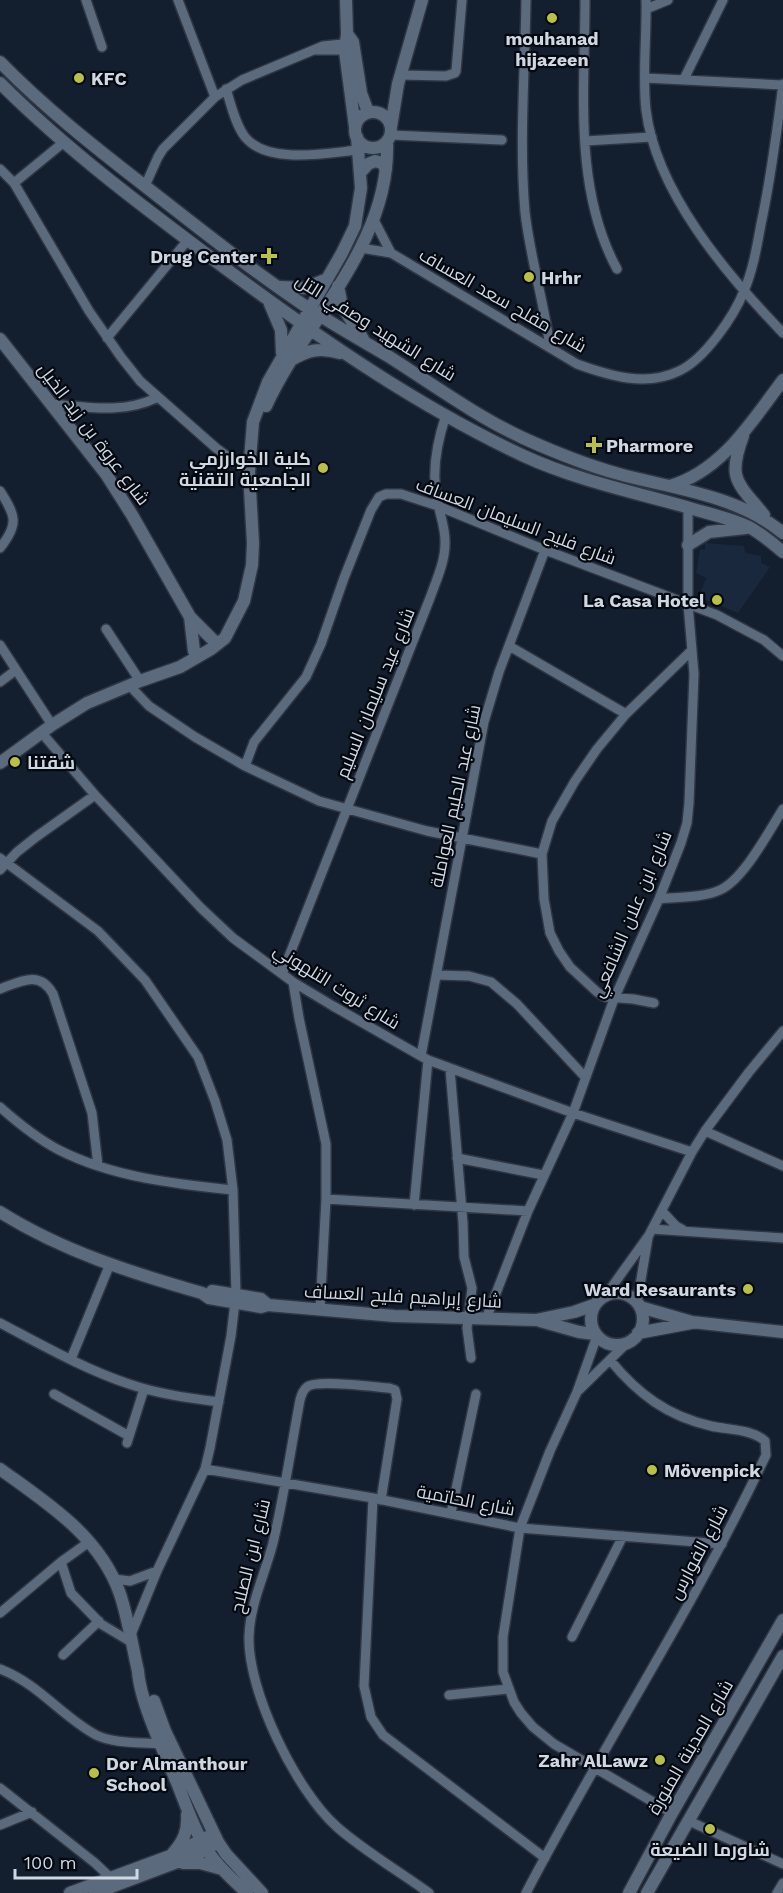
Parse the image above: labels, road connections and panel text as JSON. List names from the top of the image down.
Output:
{
  "streets": {
    "street": [
      "شارع مفلح سعد العساف",
      "شارع الشهيد وصفي التل",
      "شارع عروة بن زيد الخيل",
      "شارع فليح السليمان العساف",
      "شارع عيد سليمان السليم",
      "شارع عبد الحليم العواملة",
      "شارع ابن علان الشافعي",
      "شارع ثروت التلهوني",
      "شارع إبراهيم فليح العساف",
      "شارع الحاتمية",
      "شارع الفوارس",
      "شارع ابن الصلاح",
      "شارع المدينة المنورة"
    ]
  },
  "crossings": [
    ["شارع الشهيد وصفي التل", "شارع عيد سليمان السليم"],
    ["شارع الشهيد وصفي التل", "شارع ابن علان الشافعي"],
    ["شارع فليح السليمان العساف", "شارع عيد سليمان السليم"],
    ["شارع فليح السليمان العساف", "شارع عبد الحليم العواملة"],
    ["شارع فليح السليمان العساف", "شارع ابن علان الشافعي"],
    ["شارع عيد سليمان السليم", "شارع ثروت التلهوني"],
    ["شارع عبد الحليم العواملة", "شارع ثروت التلهوني"],
    ["شارع ابن علان الشافعي", "شارع ثروت التلهوني"],
    ["شارع ابن علان الشافعي", "شارع إبراهيم فليح العساف"],
    ["شارع الحاتمية", "شارع الفوارس"],
    ["شارع الحاتمية", "شارع ابن الصلاح"]
  ],
  "places": {
    "other": [
      "mouhanad hijazeen",
      "KFC",
      "Hrhr",
      "كلية الخوارزمي الجامعية التقنية",
      "La Casa Hotel",
      "شقتنا",
      "Ward Resaurants",
      "Mövenpick",
      "Zahr AlLawz",
      "Dor Almanthour School",
      "شاورما الضيعة"
    ],
    "health": ["Drug Center", "Pharmore"]
  },
  "scale_bar": "100 m"
}
